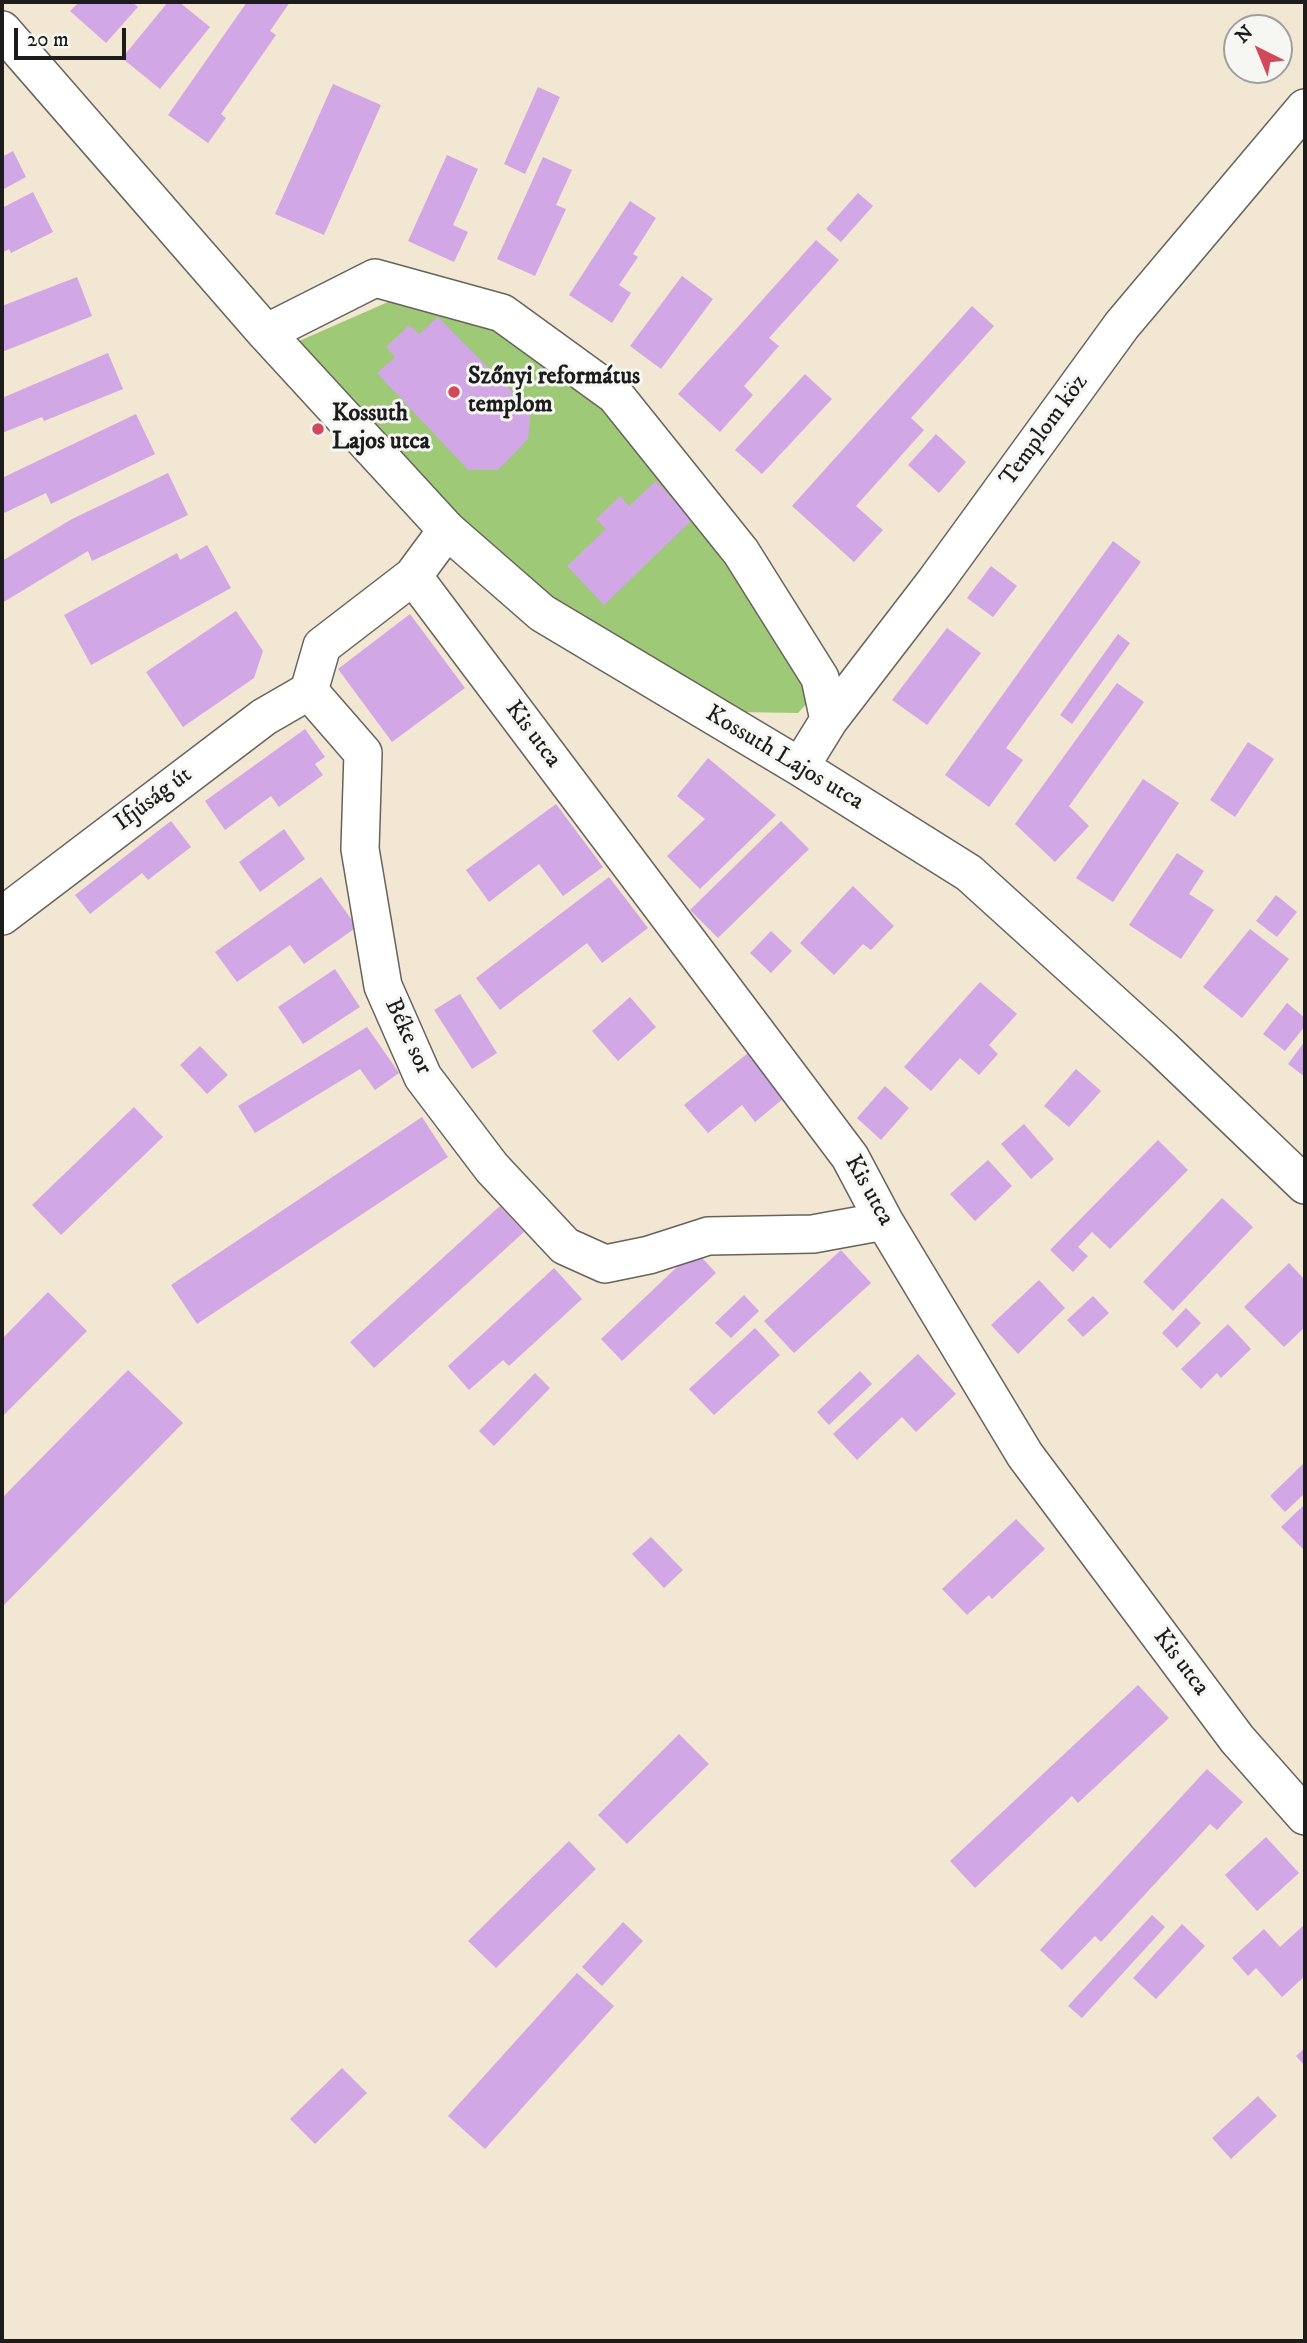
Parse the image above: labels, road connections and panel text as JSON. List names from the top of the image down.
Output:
{
  "streets": {
    "street": [
      "Templom köz",
      "Kis utca",
      "Kossuth Lajos utca",
      "Ifjúság út",
      "Béke sor"
    ]
  },
  "crossings": [
    ["Templom köz", "Kossuth Lajos utca"],
    ["Kis utca", "Béke sor"],
    ["Ifjúság út", "Béke sor"]
  ],
  "places": ["Szőnyi református templom", "Kossuth Lajos utca"],
  "scale_bar": "20 m",
  "north": "top left"
}
